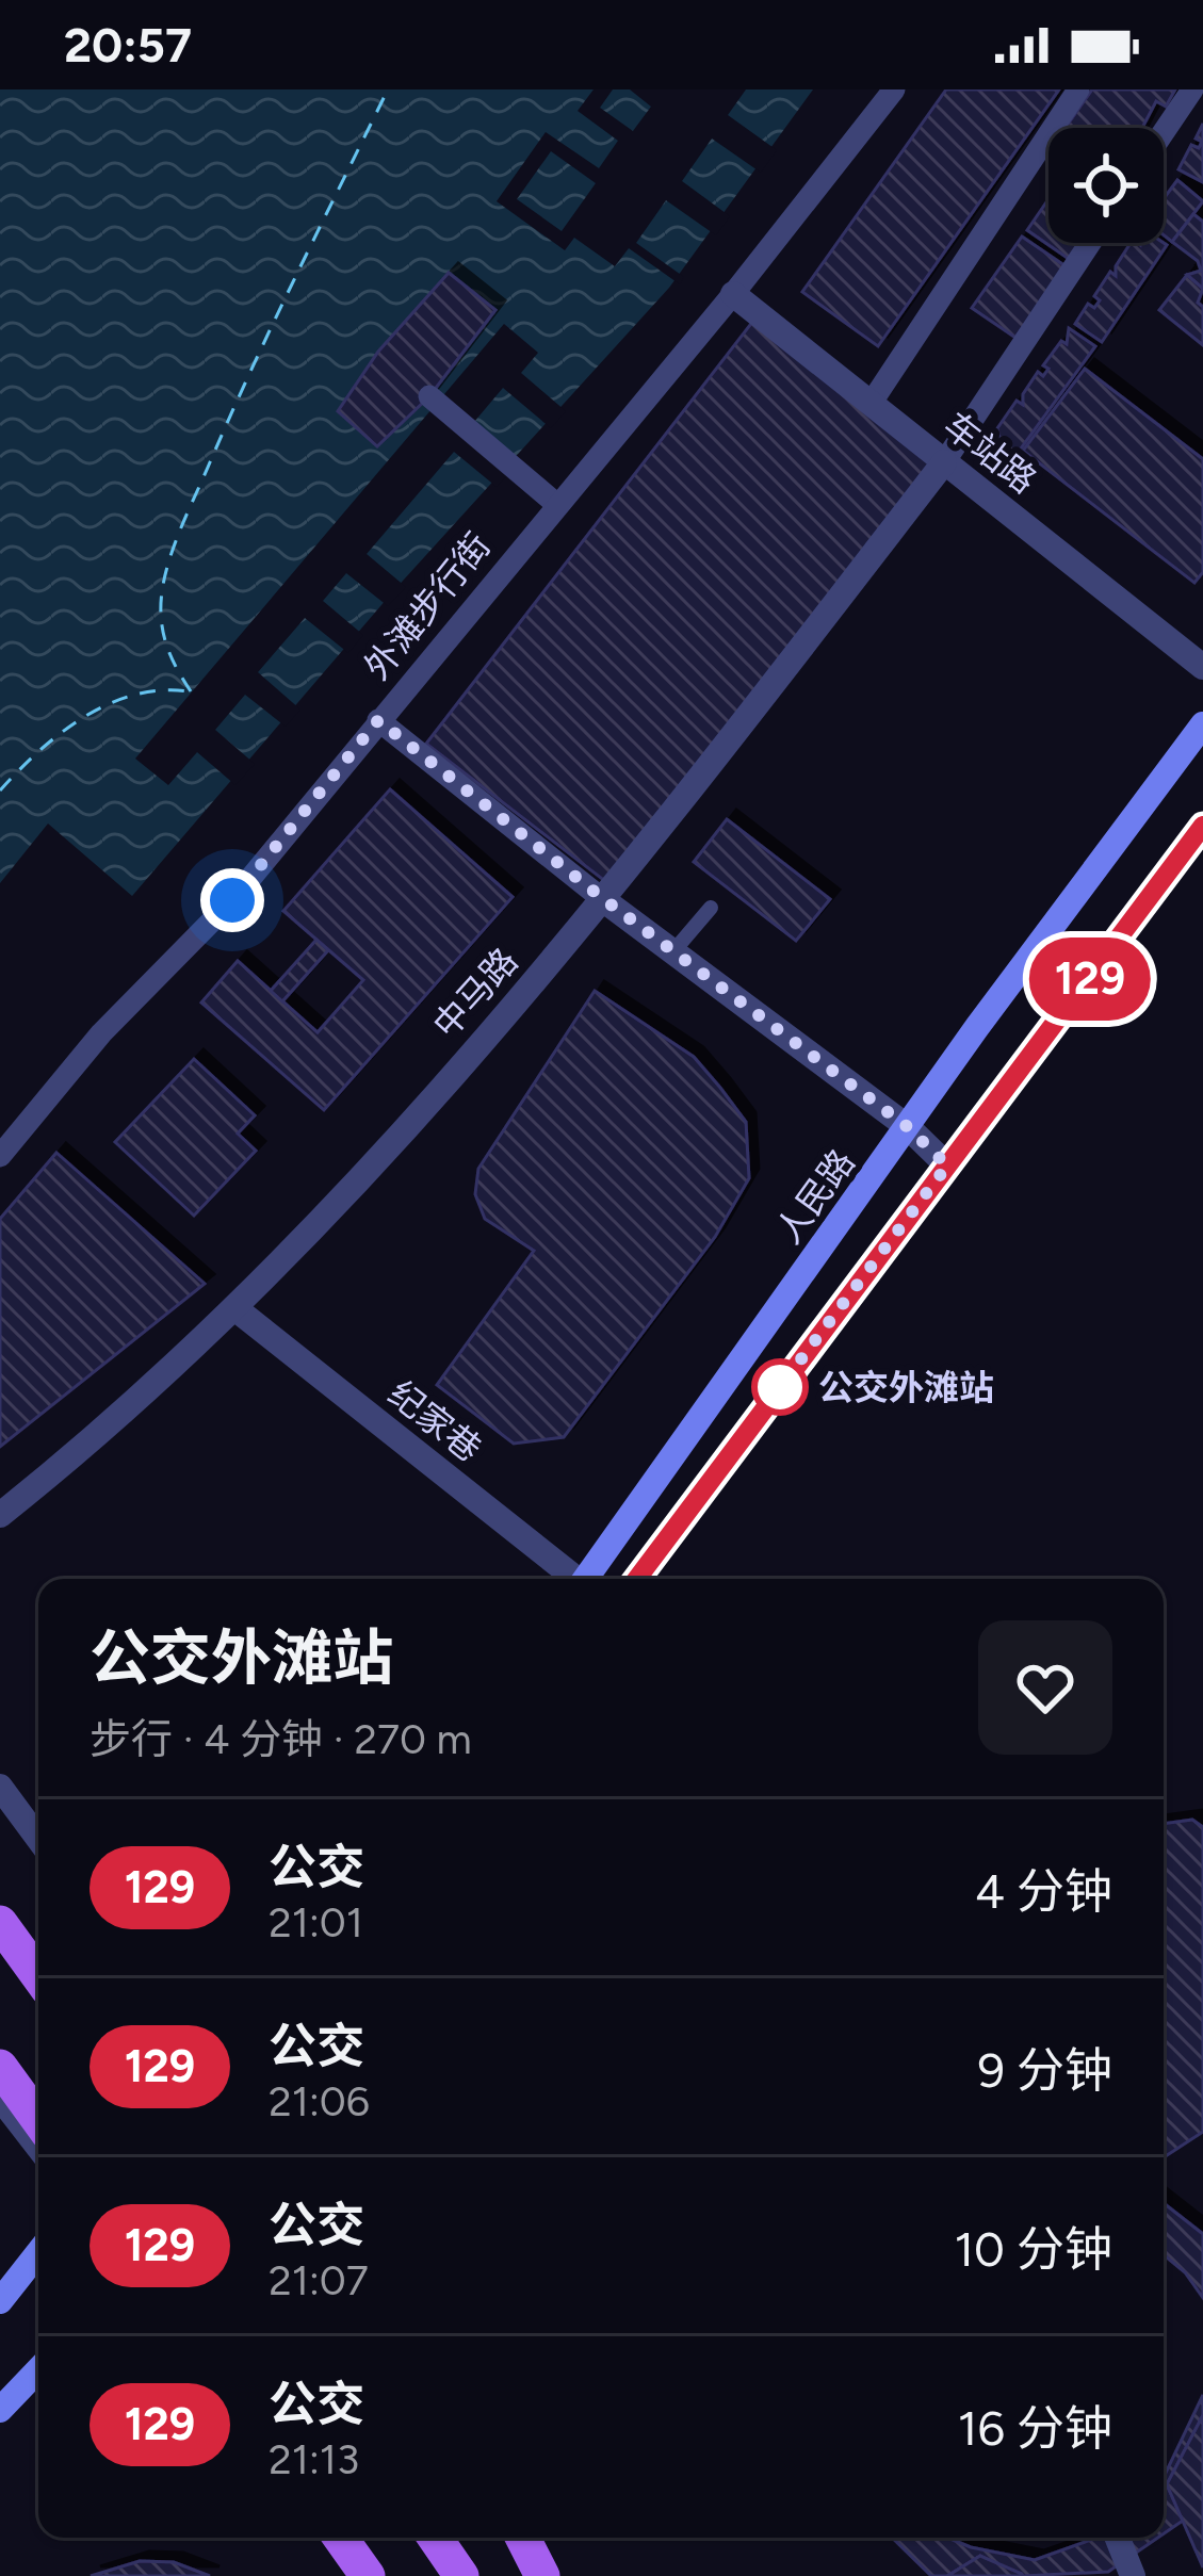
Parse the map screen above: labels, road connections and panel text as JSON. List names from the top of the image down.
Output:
{
  "streets": {
    "main road": ["人民路"],
    "street": [
      "车站路",
      "外滩步行街",
      "中马路",
      "纪家巷"
    ]
  },
  "crossings": [
    ["车站路", "外滩步行街"],
    ["车站路", "中马路"],
    ["中马路", "纪家巷"]
  ],
  "places": ["公交外滩站"],
  "lines": ["bus line 129"],
  "page": {
    "status": "20:57",
    "on_map": "129",
    "heading": ["公交外滩站", "步行 · 4 分钟 · 270 m"],
    "list": [
      {
        "mark": "129",
        "name": "公交",
        "note": "21:01",
        "value": "4 分钟"
      },
      {
        "mark": "129",
        "name": "公交",
        "note": "21:06",
        "value": "9 分钟"
      },
      {
        "mark": "129",
        "name": "公交",
        "note": "21:07",
        "value": "10 分钟"
      },
      {
        "mark": "129",
        "name": "公交",
        "note": "21:13",
        "value": "16 分钟"
      }
    ]
  }
}
